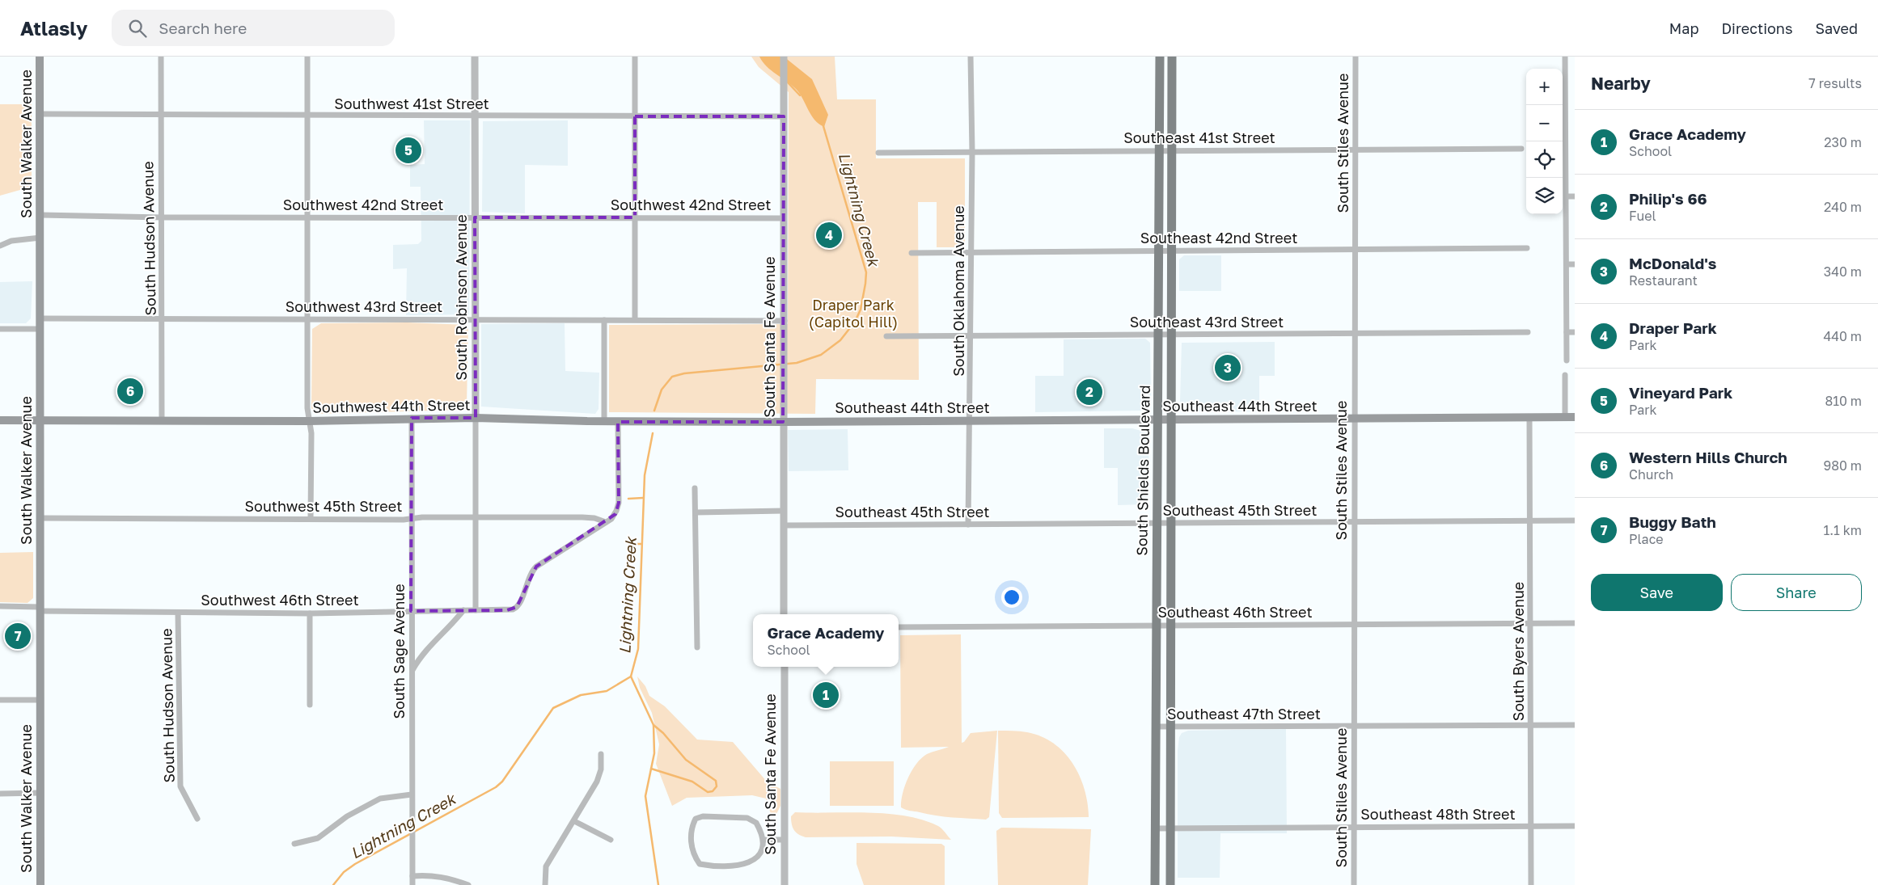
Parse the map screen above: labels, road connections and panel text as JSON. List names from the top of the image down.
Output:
{
  "streets": {
    "main road": [
      "South Walker Avenue",
      "Southwest 44th Street",
      "Southeast 44th Street",
      "South Shields Boulevard"
    ],
    "street": [
      "Southwest 41st Street",
      "Southeast 41st Street",
      "South Stiles Avenue",
      "Southwest 42nd Street",
      "South Hudson Avenue",
      "Southeast 42nd Street",
      "South Oklahoma Avenue",
      "South Robinson Avenue",
      "Southwest 43rd Street",
      "Southeast 43rd Street",
      "South Santa Fe Avenue",
      "Southwest 45th Street",
      "Southeast 45th Street",
      "Southwest 46th Street",
      "Southeast 46th Street",
      "South Sage Avenue",
      "South Byers Avenue",
      "Southeast 47th Street",
      "Southeast 48th Street"
    ]
  },
  "crossings": [
    ["Southwest 41st Street", "South Walker Avenue"],
    ["Southwest 41st Street", "South Hudson Avenue"],
    ["Southwest 41st Street", "South Robinson Avenue"],
    ["Southwest 41st Street", "South Santa Fe Avenue"],
    ["Southeast 41st Street", "South Stiles Avenue"],
    ["Southeast 41st Street", "South Oklahoma Avenue"],
    ["Southeast 41st Street", "South Shields Boulevard"],
    ["South Stiles Avenue", "Southeast 42nd Street"],
    ["South Stiles Avenue", "Southeast 43rd Street"],
    ["South Stiles Avenue", "Southeast 44th Street"],
    ["South Stiles Avenue", "Southeast 45th Street"],
    ["South Stiles Avenue", "Southeast 46th Street"],
    ["South Stiles Avenue", "Southeast 47th Street"],
    ["South Stiles Avenue", "Southeast 48th Street"],
    ["South Walker Avenue", "Southwest 42nd Street"],
    ["South Walker Avenue", "Southwest 43rd Street"],
    ["South Walker Avenue", "Southwest 44th Street"],
    ["South Walker Avenue", "Southwest 45th Street"],
    ["South Walker Avenue", "Southwest 46th Street"],
    ["Southwest 42nd Street", "South Hudson Avenue"],
    ["Southwest 42nd Street", "South Robinson Avenue"],
    ["Southwest 42nd Street", "South Santa Fe Avenue"],
    ["South Hudson Avenue", "Southwest 43rd Street"],
    ["South Hudson Avenue", "Southwest 44th Street"],
    ["South Hudson Avenue", "Southwest 46th Street"],
    ["Southeast 42nd Street", "South Oklahoma Avenue"],
    ["Southeast 42nd Street", "South Shields Boulevard"],
    ["South Oklahoma Avenue", "Southeast 43rd Street"],
    ["South Oklahoma Avenue", "Southeast 44th Street"],
    ["South Oklahoma Avenue", "Southeast 45th Street"],
    ["South Robinson Avenue", "Southwest 43rd Street"],
    ["South Robinson Avenue", "Southwest 44th Street"],
    ["South Robinson Avenue", "Southwest 45th Street"],
    ["South Robinson Avenue", "Southwest 46th Street"],
    ["Southwest 43rd Street", "South Santa Fe Avenue"],
    ["Southeast 43rd Street", "South Shields Boulevard"],
    ["South Santa Fe Avenue", "Southwest 44th Street"],
    ["South Santa Fe Avenue", "Southeast 44th Street"],
    ["South Santa Fe Avenue", "Southeast 45th Street"],
    ["Southwest 44th Street", "Southeast 44th Street"],
    ["Southwest 44th Street", "South Sage Avenue"],
    ["Southeast 44th Street", "South Shields Boulevard"],
    ["Southeast 44th Street", "South Byers Avenue"],
    ["South Shields Boulevard", "Southeast 45th Street"],
    ["South Shields Boulevard", "Southeast 46th Street"],
    ["South Shields Boulevard", "Southeast 47th Street"],
    ["South Shields Boulevard", "Southeast 48th Street"],
    ["Southwest 45th Street", "Southwest 46th Street"],
    ["Southwest 45th Street", "South Sage Avenue"],
    ["Southeast 45th Street", "South Byers Avenue"],
    ["Southwest 46th Street", "South Sage Avenue"],
    ["Southeast 46th Street", "South Byers Avenue"],
    ["South Byers Avenue", "Southeast 47th Street"],
    ["South Byers Avenue", "Southeast 48th Street"]
  ],
  "water": ["Lightning Creek"],
  "parks": ["Draper Park (Capitol Hill)"],
  "page": {
    "header": "Atlasly",
    "search": "Search here",
    "nav": ["Map", "Directions", "Saved"],
    "heading": ["Nearby", "7 results"],
    "map_buttons": ["+", "−"],
    "list": [
      {
        "mark": "1",
        "name": "Grace Academy",
        "note": "School",
        "value": "230 m"
      },
      {
        "mark": "2",
        "name": "Philip's 66",
        "note": "Fuel",
        "value": "240 m"
      },
      {
        "mark": "3",
        "name": "McDonald's",
        "note": "Restaurant",
        "value": "340 m"
      },
      {
        "mark": "4",
        "name": "Draper Park",
        "note": "Park",
        "value": "440 m"
      },
      {
        "mark": "5",
        "name": "Vineyard Park",
        "note": "Park",
        "value": "810 m"
      },
      {
        "mark": "6",
        "name": "Western Hills Church",
        "note": "Church",
        "value": "980 m"
      },
      {
        "mark": "7",
        "name": "Buggy Bath",
        "note": "Place",
        "value": "1.1 km"
      }
    ],
    "pins": [
      "5",
      "4",
      "3",
      "6",
      "2",
      "7",
      "1"
    ],
    "buttons": ["Save", "Share"],
    "popup": ["Grace Academy", "School"]
  }
}
